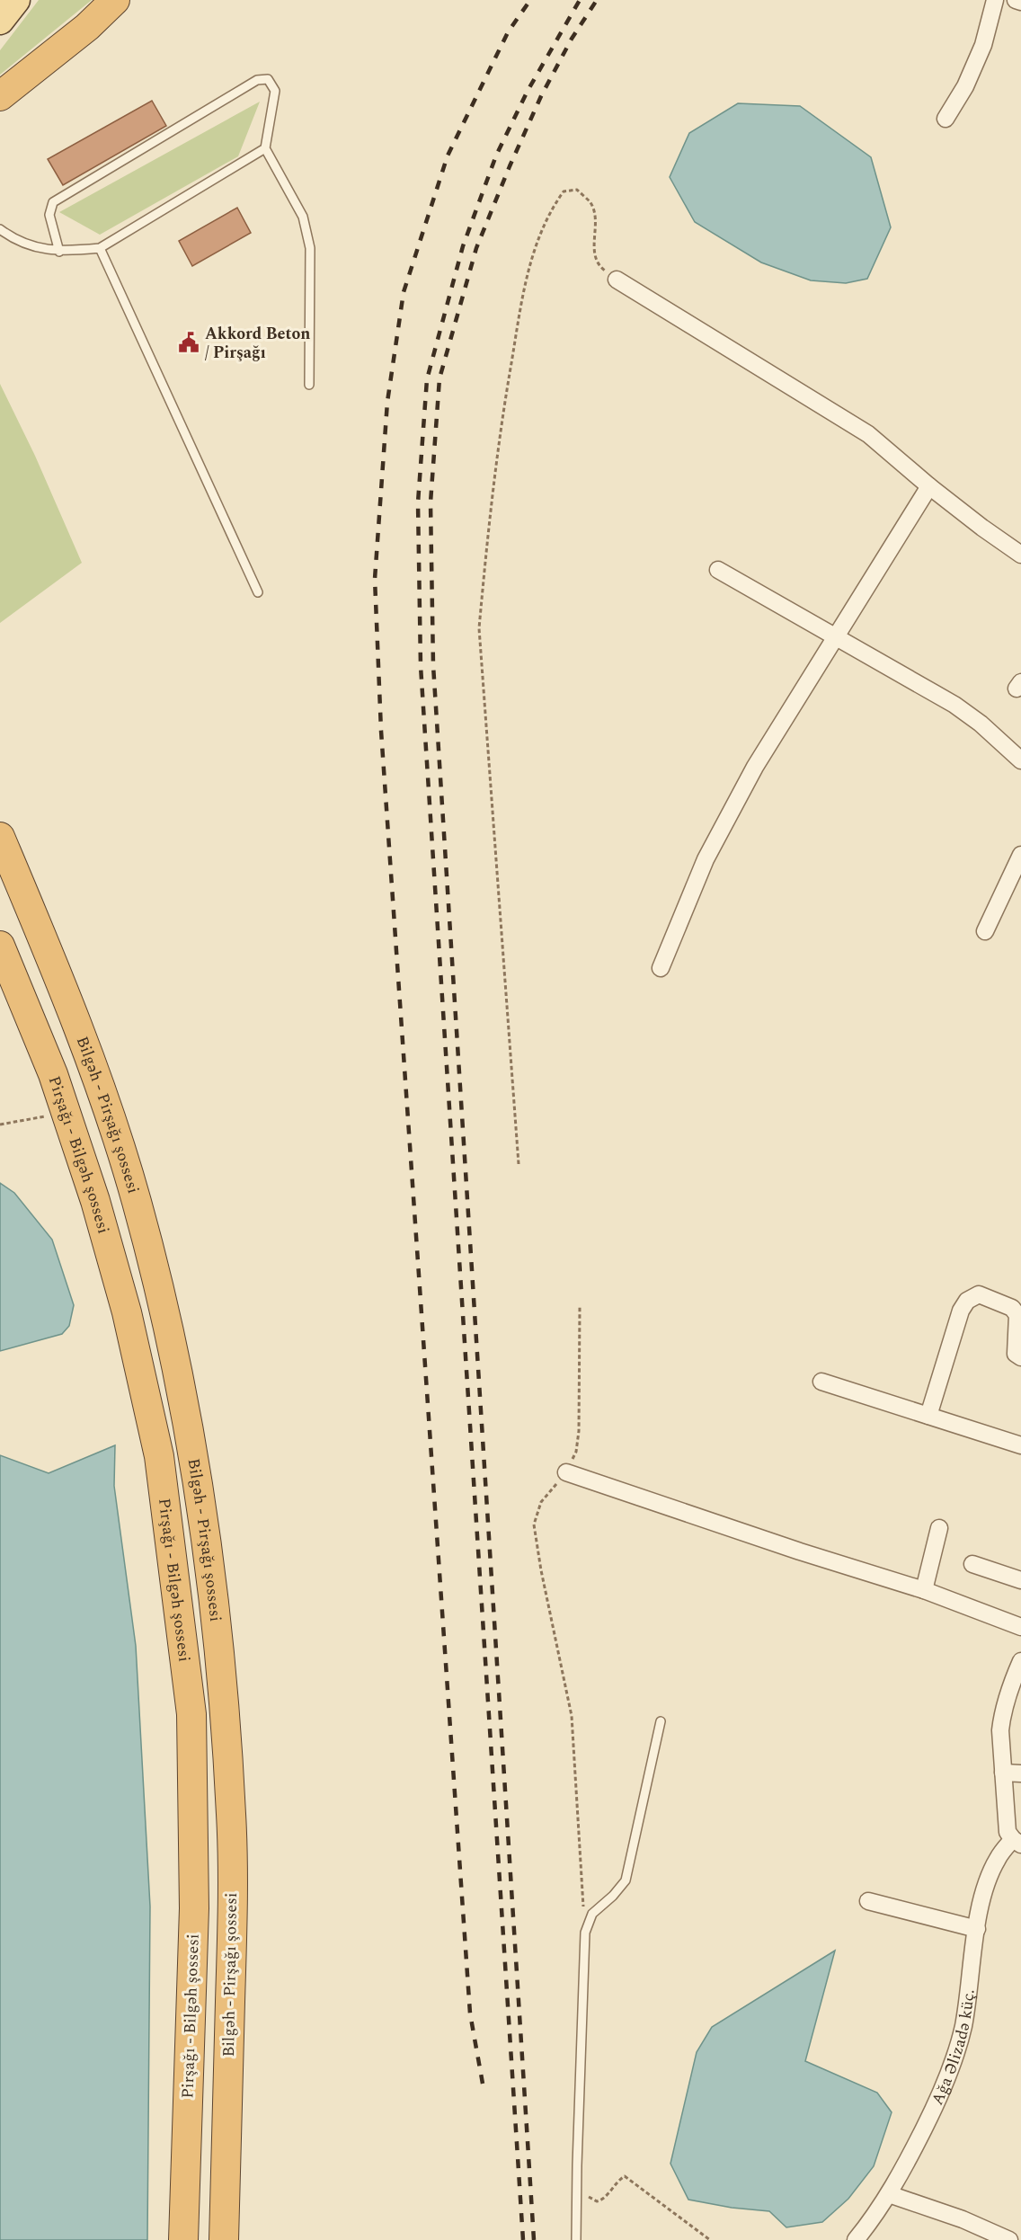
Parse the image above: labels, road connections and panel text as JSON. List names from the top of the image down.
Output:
{
  "streets": {
    "highway": ["Bilgəh - Pirşağı şossesi", "Pirşağı - Bilgəh şossesi"],
    "street": ["Ağa Əlizadə küç."]
  },
  "places": {
    "public building": ["Akkord Beton / Pirşağı"]
  }
}
